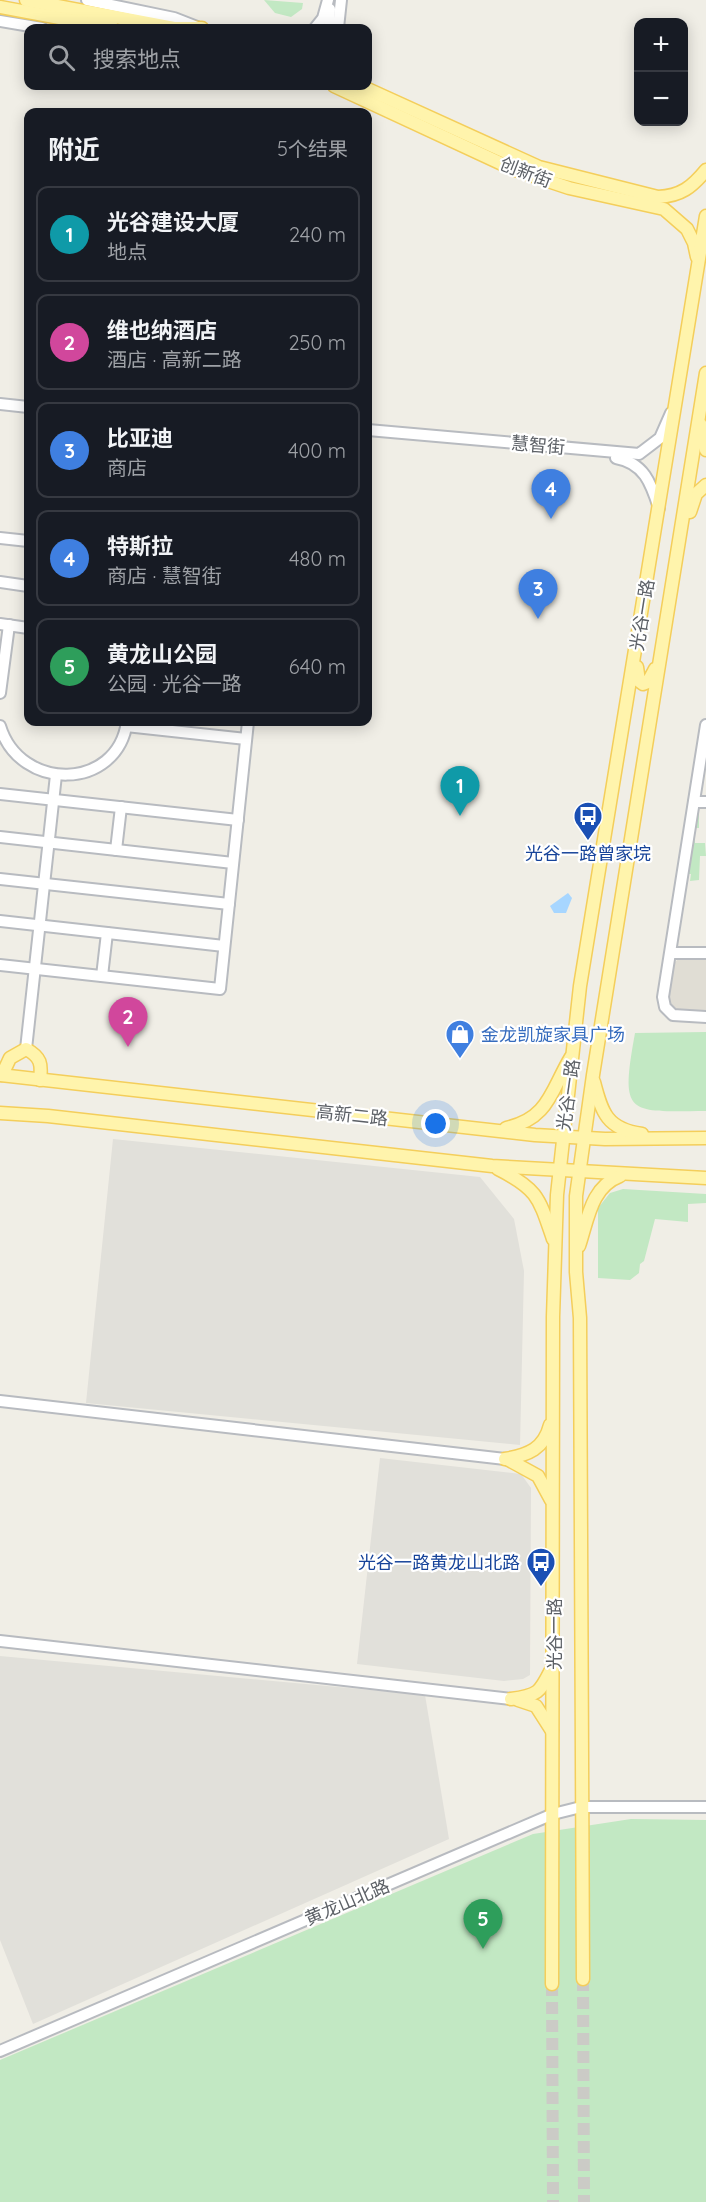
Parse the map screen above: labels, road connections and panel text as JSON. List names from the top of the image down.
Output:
{
  "streets": {
    "main road": ["创新街", "光谷一路", "高新二路"],
    "street": ["慧智街", "黄龙山北路"]
  },
  "crossings": [
    ["创新街", "光谷一路"],
    ["慧智街", "光谷一路"],
    ["光谷一路", "高新二路"],
    ["光谷一路", "黄龙山北路"]
  ],
  "places": {
    "bus stop": ["光谷一路曾家垸", "光谷一路黄龙山北路"],
    "shop": ["金龙凯旋家具广场"]
  },
  "page": {
    "map_buttons": ["+", "−"],
    "search": "搜索地点",
    "heading": ["附近", "5个结果"],
    "list": [
      {
        "mark": "1",
        "name": "光谷建设大厦",
        "note": "地点",
        "value": "240 m"
      },
      {
        "mark": "2",
        "name": "维也纳酒店",
        "note": "酒店 · 高新二路",
        "value": "250 m"
      },
      {
        "mark": "3",
        "name": "比亚迪",
        "note": "商店",
        "value": "400 m"
      },
      {
        "mark": "4",
        "name": "特斯拉",
        "note": "商店 · 慧智街",
        "value": "480 m"
      },
      {
        "mark": "5",
        "name": "黄龙山公园",
        "note": "公园 · 光谷一路",
        "value": "640 m"
      }
    ],
    "pins": [
      "4",
      "3",
      "1",
      "2",
      "5"
    ]
  }
}
